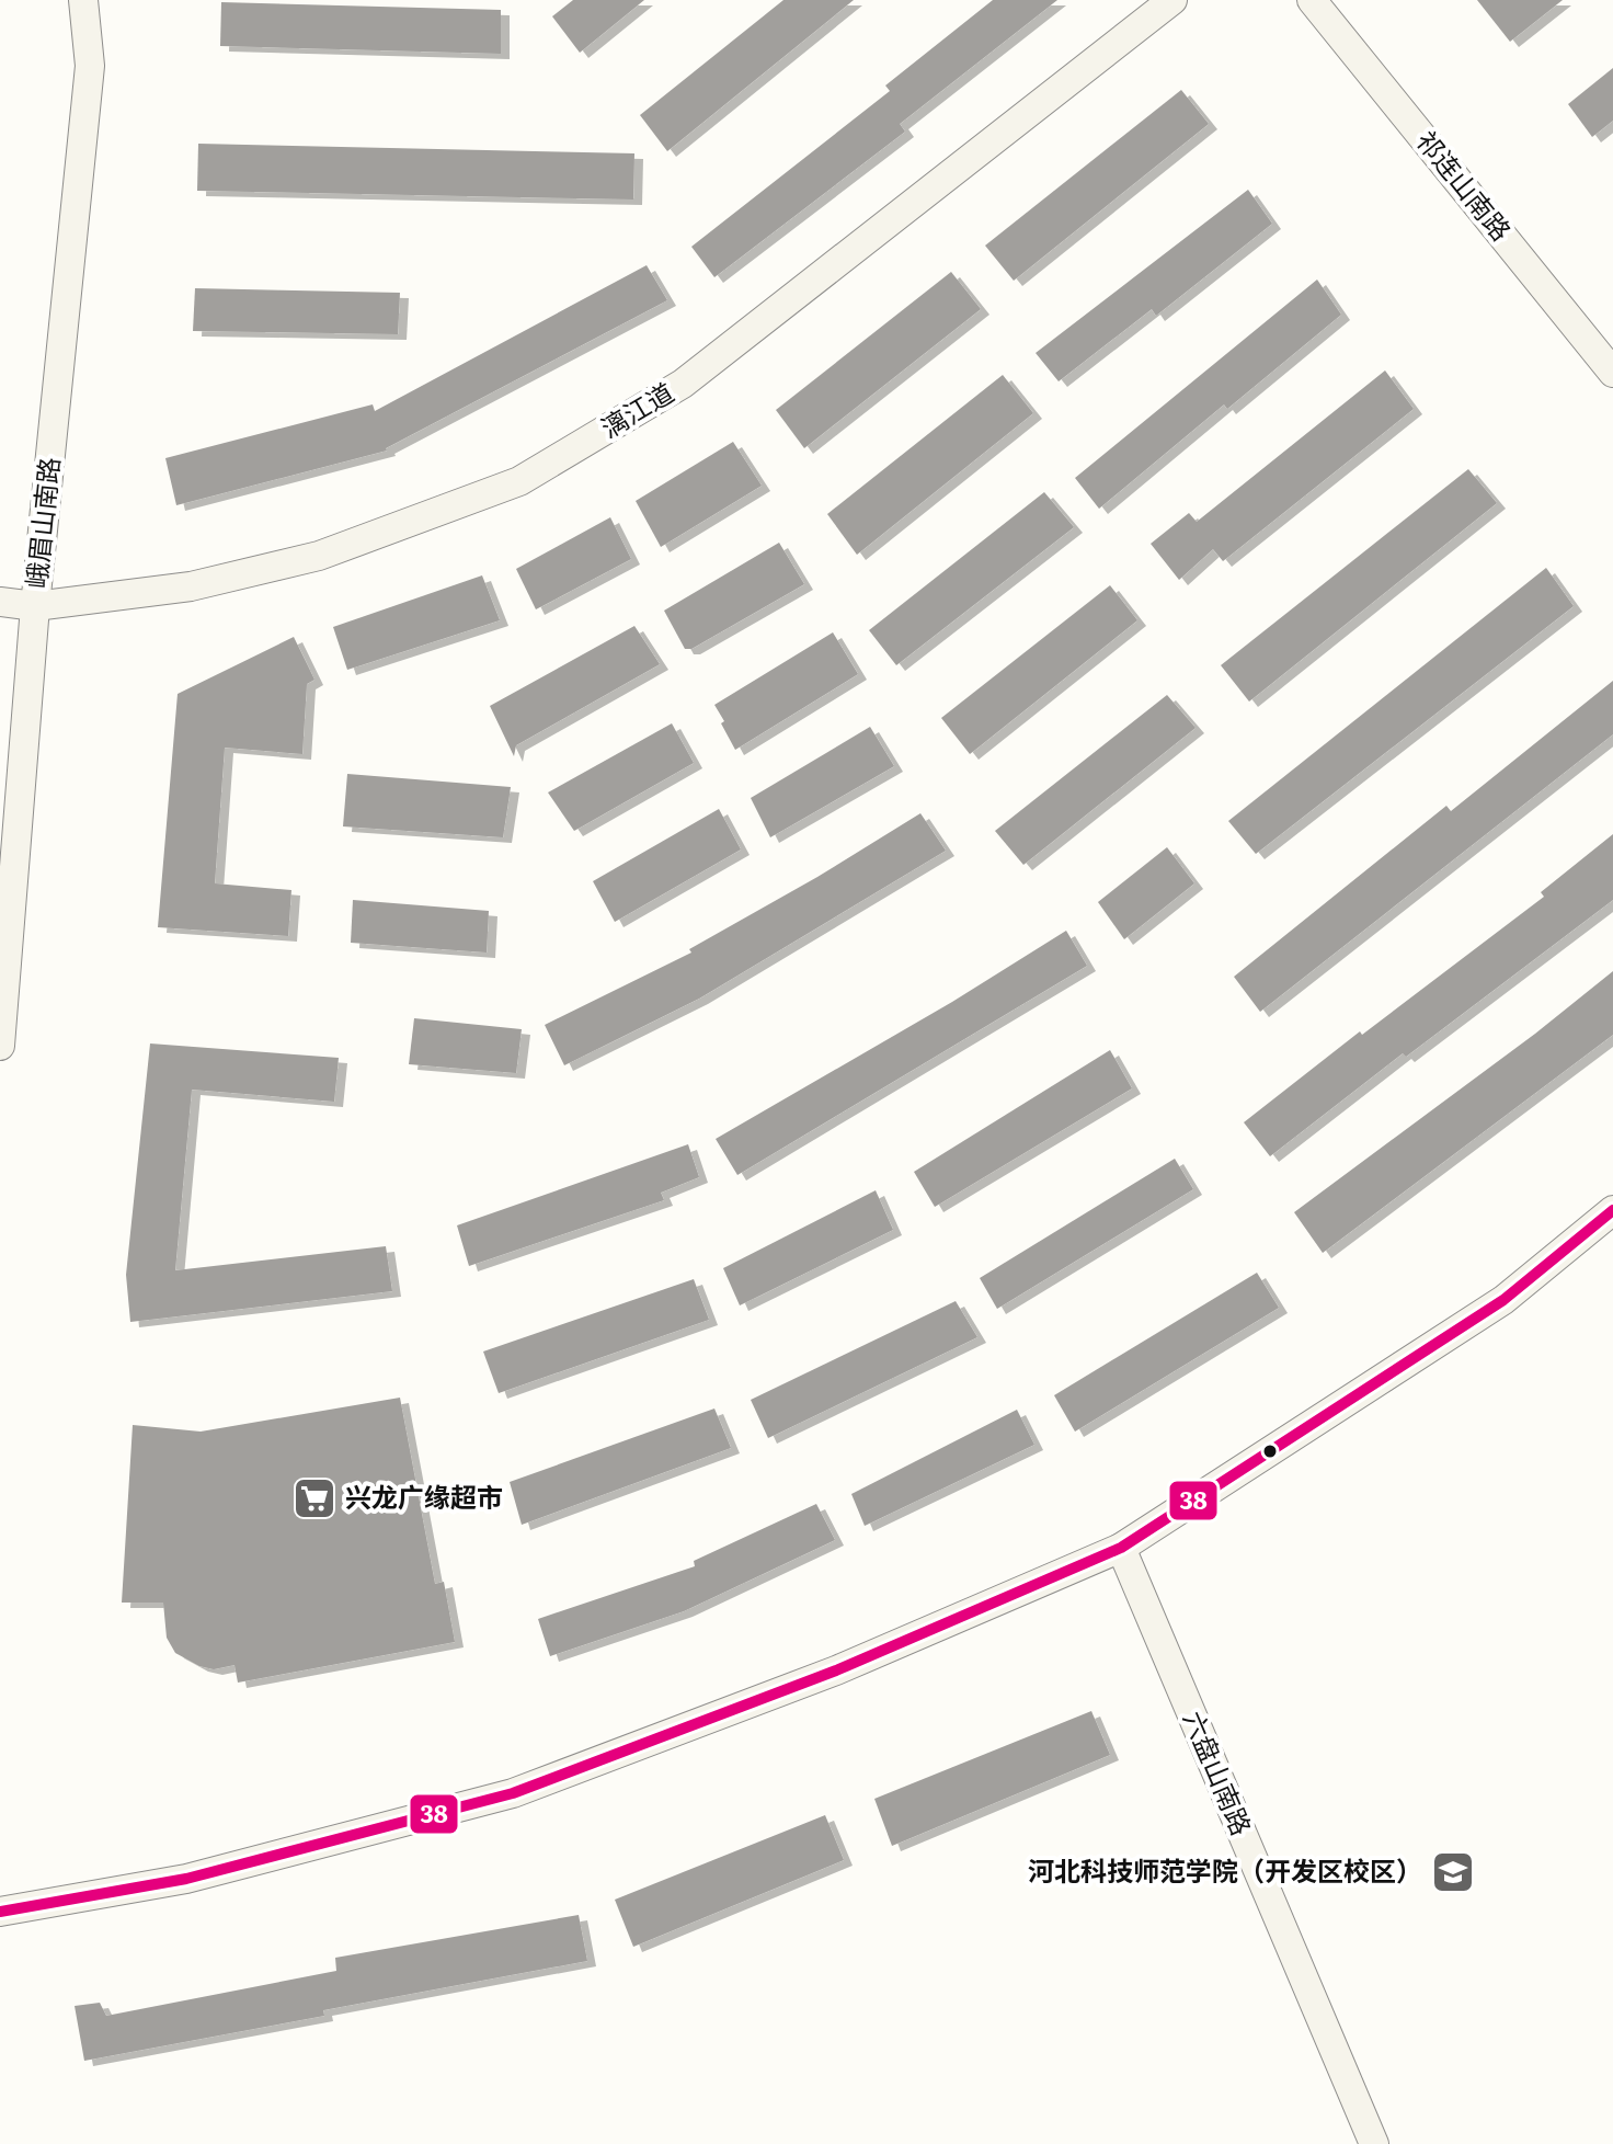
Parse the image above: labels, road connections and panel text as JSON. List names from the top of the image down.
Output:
{
  "streets": {
    "street": [
      "祁连山南路",
      "漓江道",
      "峨眉山南路",
      "六盘山南路"
    ]
  },
  "crossings": [
    ["漓江道", "峨眉山南路"]
  ],
  "places": {
    "supermarket": ["兴龙广缘超市"],
    "school or university": ["河北科技师范学院（开发区校区）"]
  },
  "lines": ["transit line 38"]
}
